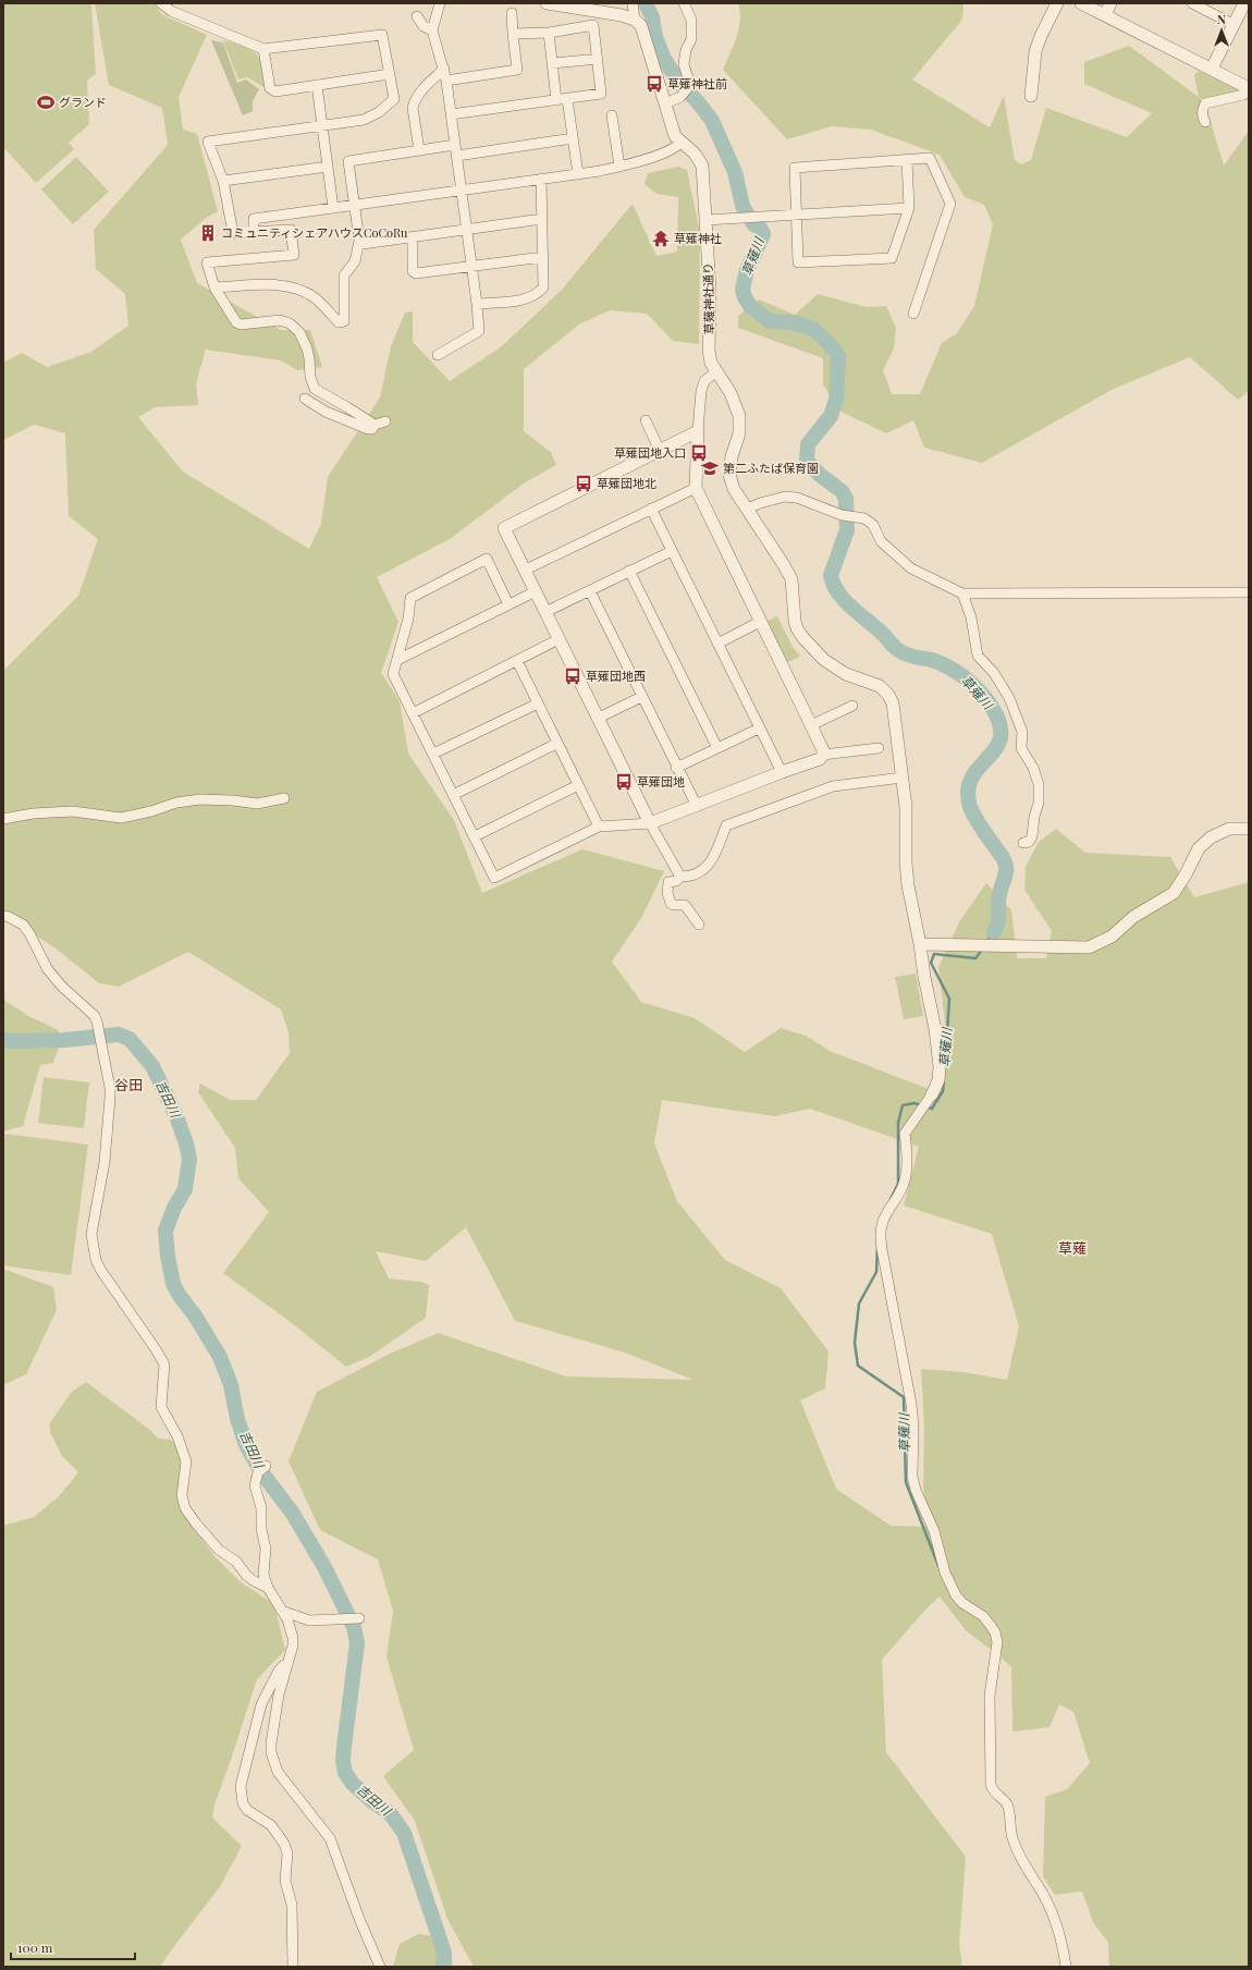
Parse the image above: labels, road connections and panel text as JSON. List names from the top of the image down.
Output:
{
  "streets": {
    "street": ["草薙神社通り"]
  },
  "districts": ["谷田", "草薙"],
  "water": ["草薙川", "吉田川"],
  "places": {
    "bus stop": [
      "草薙神社前",
      "草薙団地入口",
      "草薙団地北",
      "草薙団地西",
      "草薙団地"
    ],
    "sports": ["グランド"],
    "building": ["コミュニティシェアハウスCoCoRu"],
    "temple": ["草薙神社"],
    "school or university": ["第二ふたば保育園"]
  },
  "scale_bar": "100 m",
  "north": "top"
}
